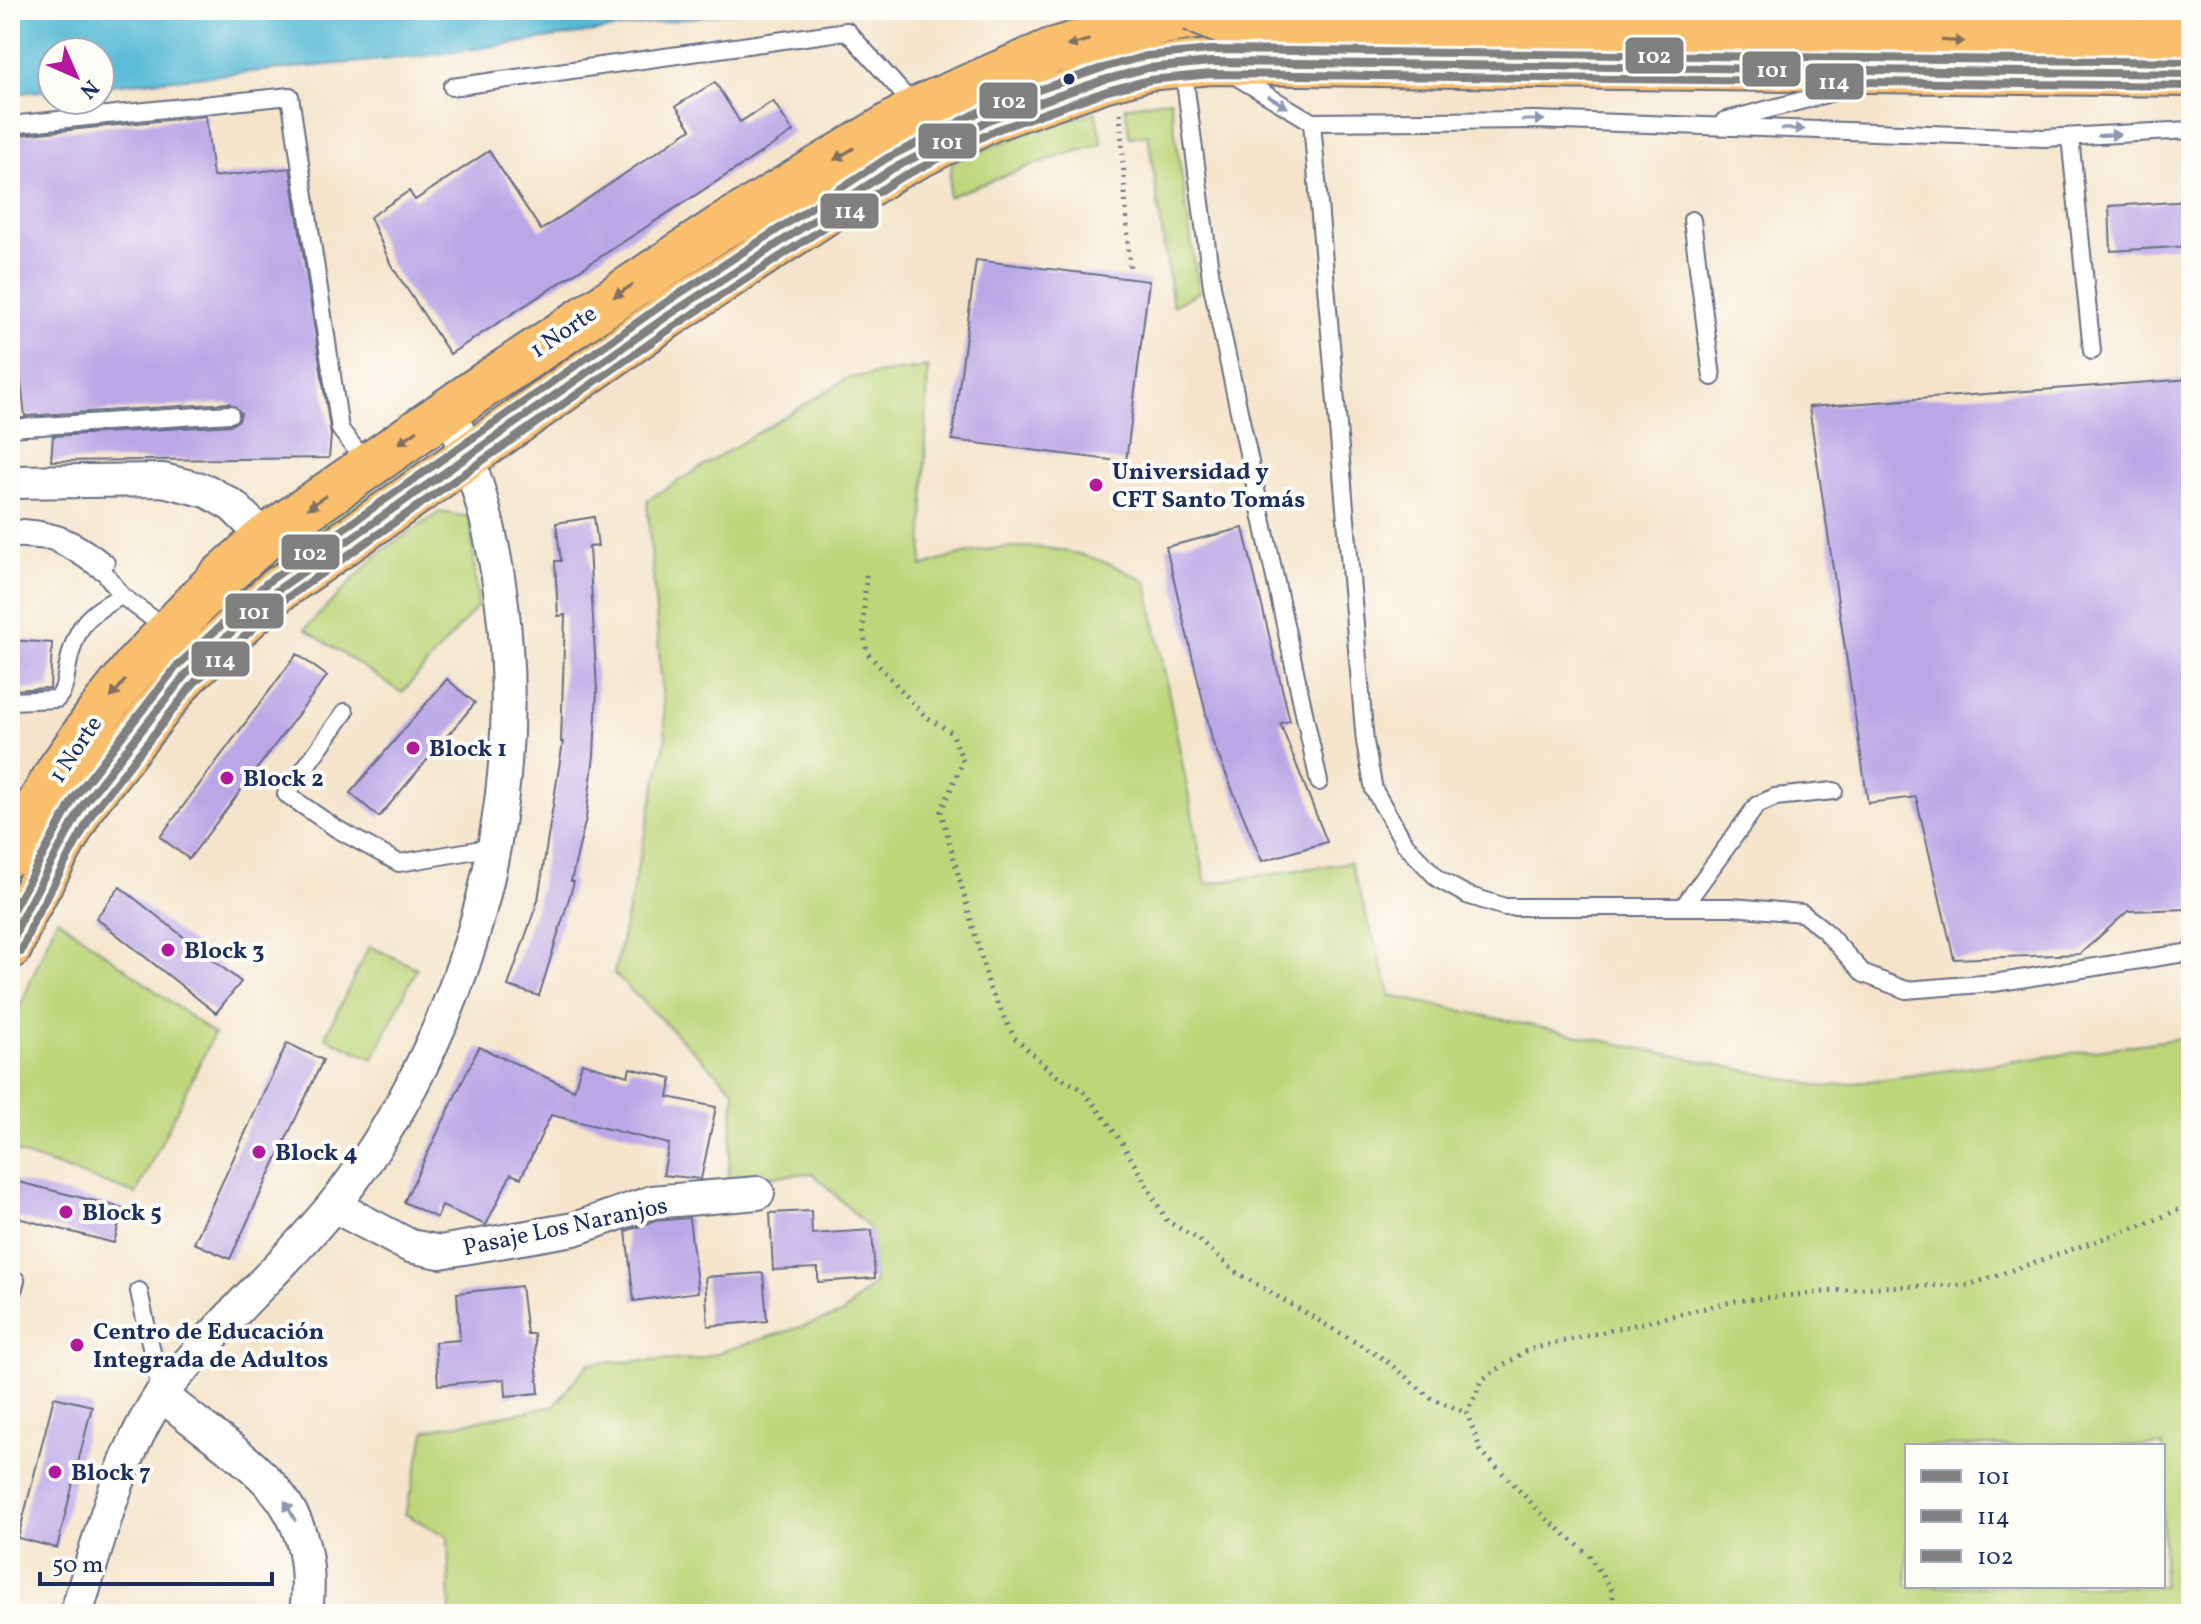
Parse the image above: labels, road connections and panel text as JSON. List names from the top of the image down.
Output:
{
  "streets": {
    "main road": ["1 Norte"],
    "street": ["Pasaje Los Naranjos"]
  },
  "places": [
    "Universidad y CFT Santo Tomás",
    "Block 1",
    "Block 2",
    "Block 3",
    "Block 4",
    "Block 5",
    "Centro de Educación Integrada de Adultos",
    "Block 7"
  ],
  "lines": ["transit line 102", "transit line 101", "transit line 114"],
  "legend": ["101", "114", "102"],
  "scale_bar": "50 m",
  "north": "bottom right"
}
